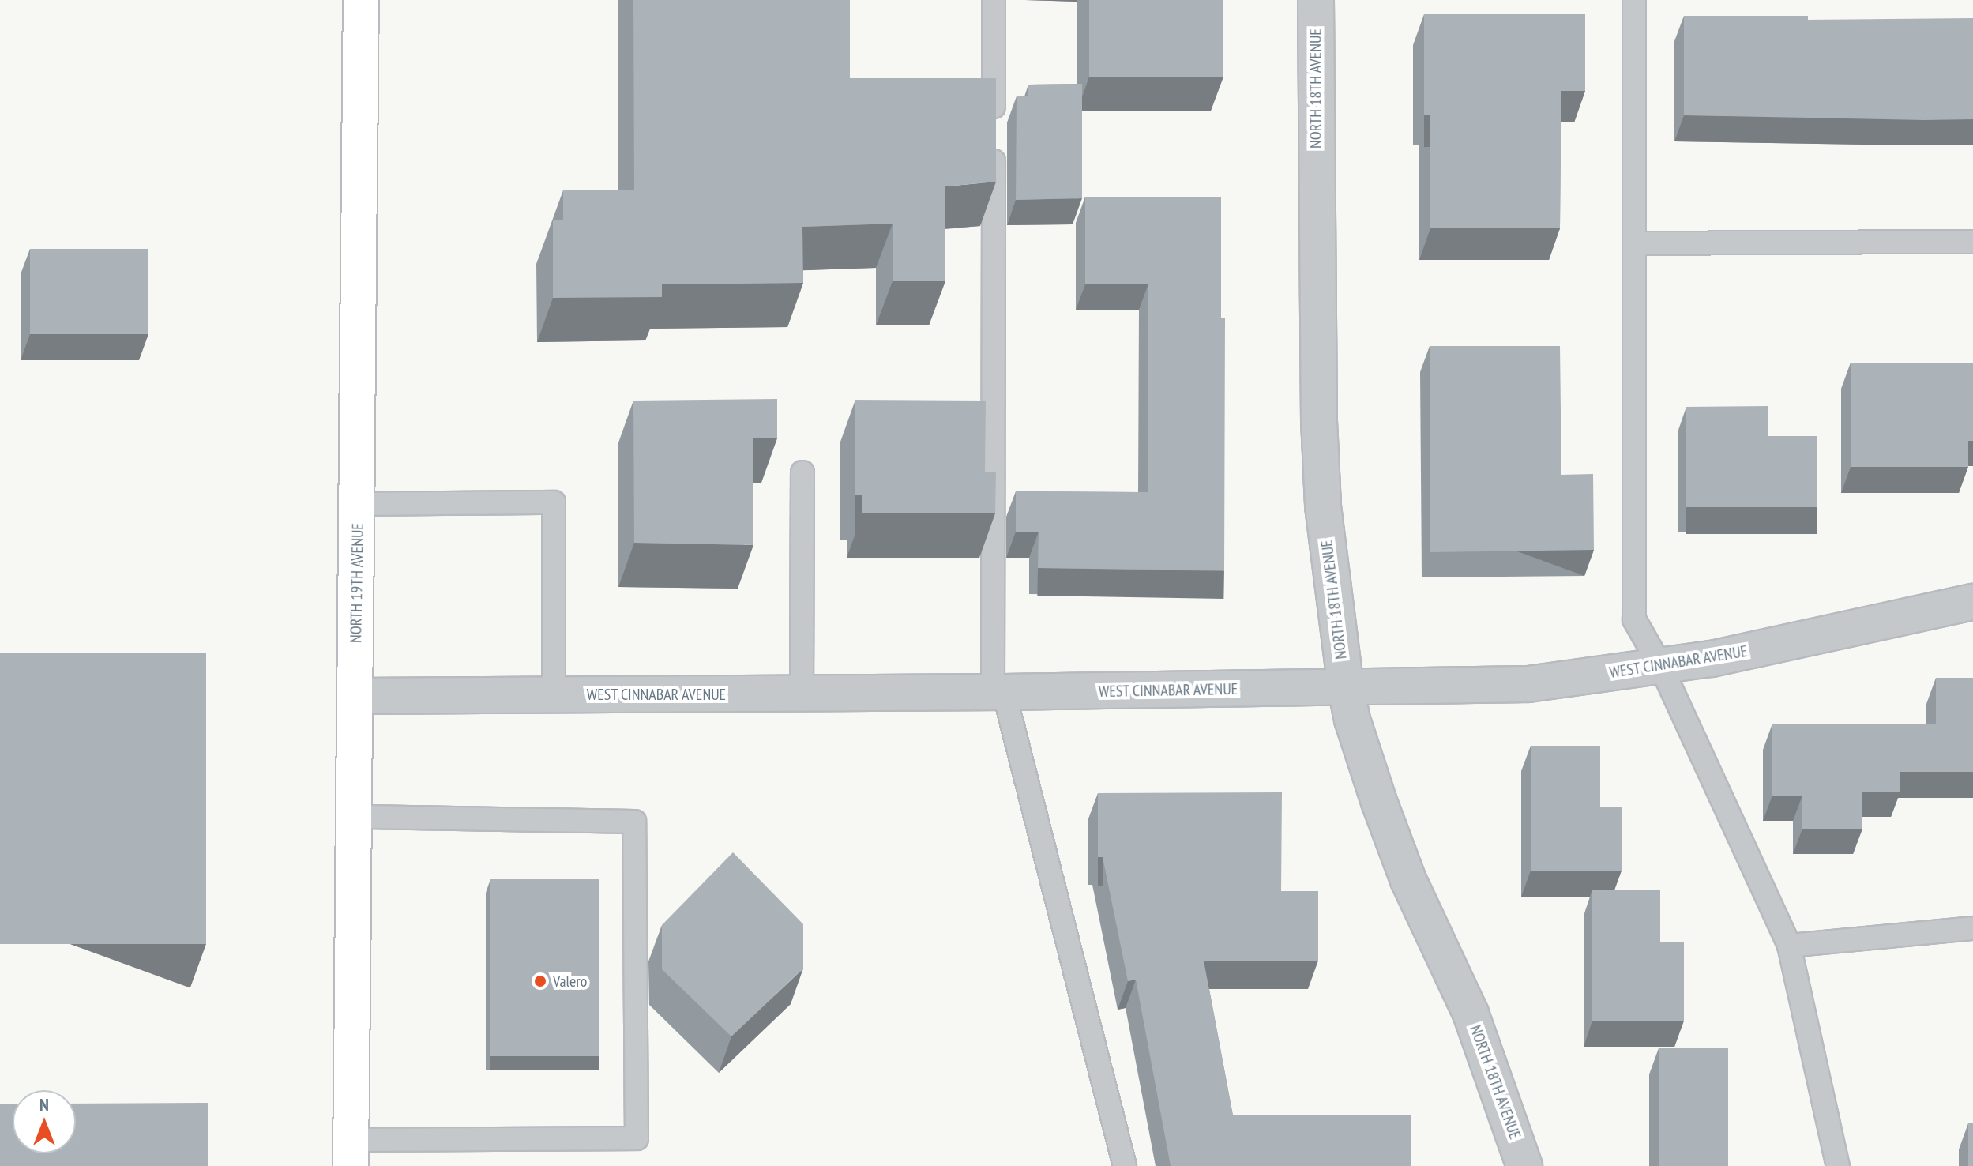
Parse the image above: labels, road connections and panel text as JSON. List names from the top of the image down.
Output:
{
  "streets": {
    "main road": ["NORTH 19TH AVENUE"],
    "street": ["NORTH 18TH AVENUE", "WEST CINNABAR AVENUE"]
  },
  "crossings": [
    ["NORTH 18TH AVENUE", "WEST CINNABAR AVENUE"],
    ["NORTH 19TH AVENUE", "WEST CINNABAR AVENUE"]
  ],
  "places": ["Valero"],
  "north": "top"
}
